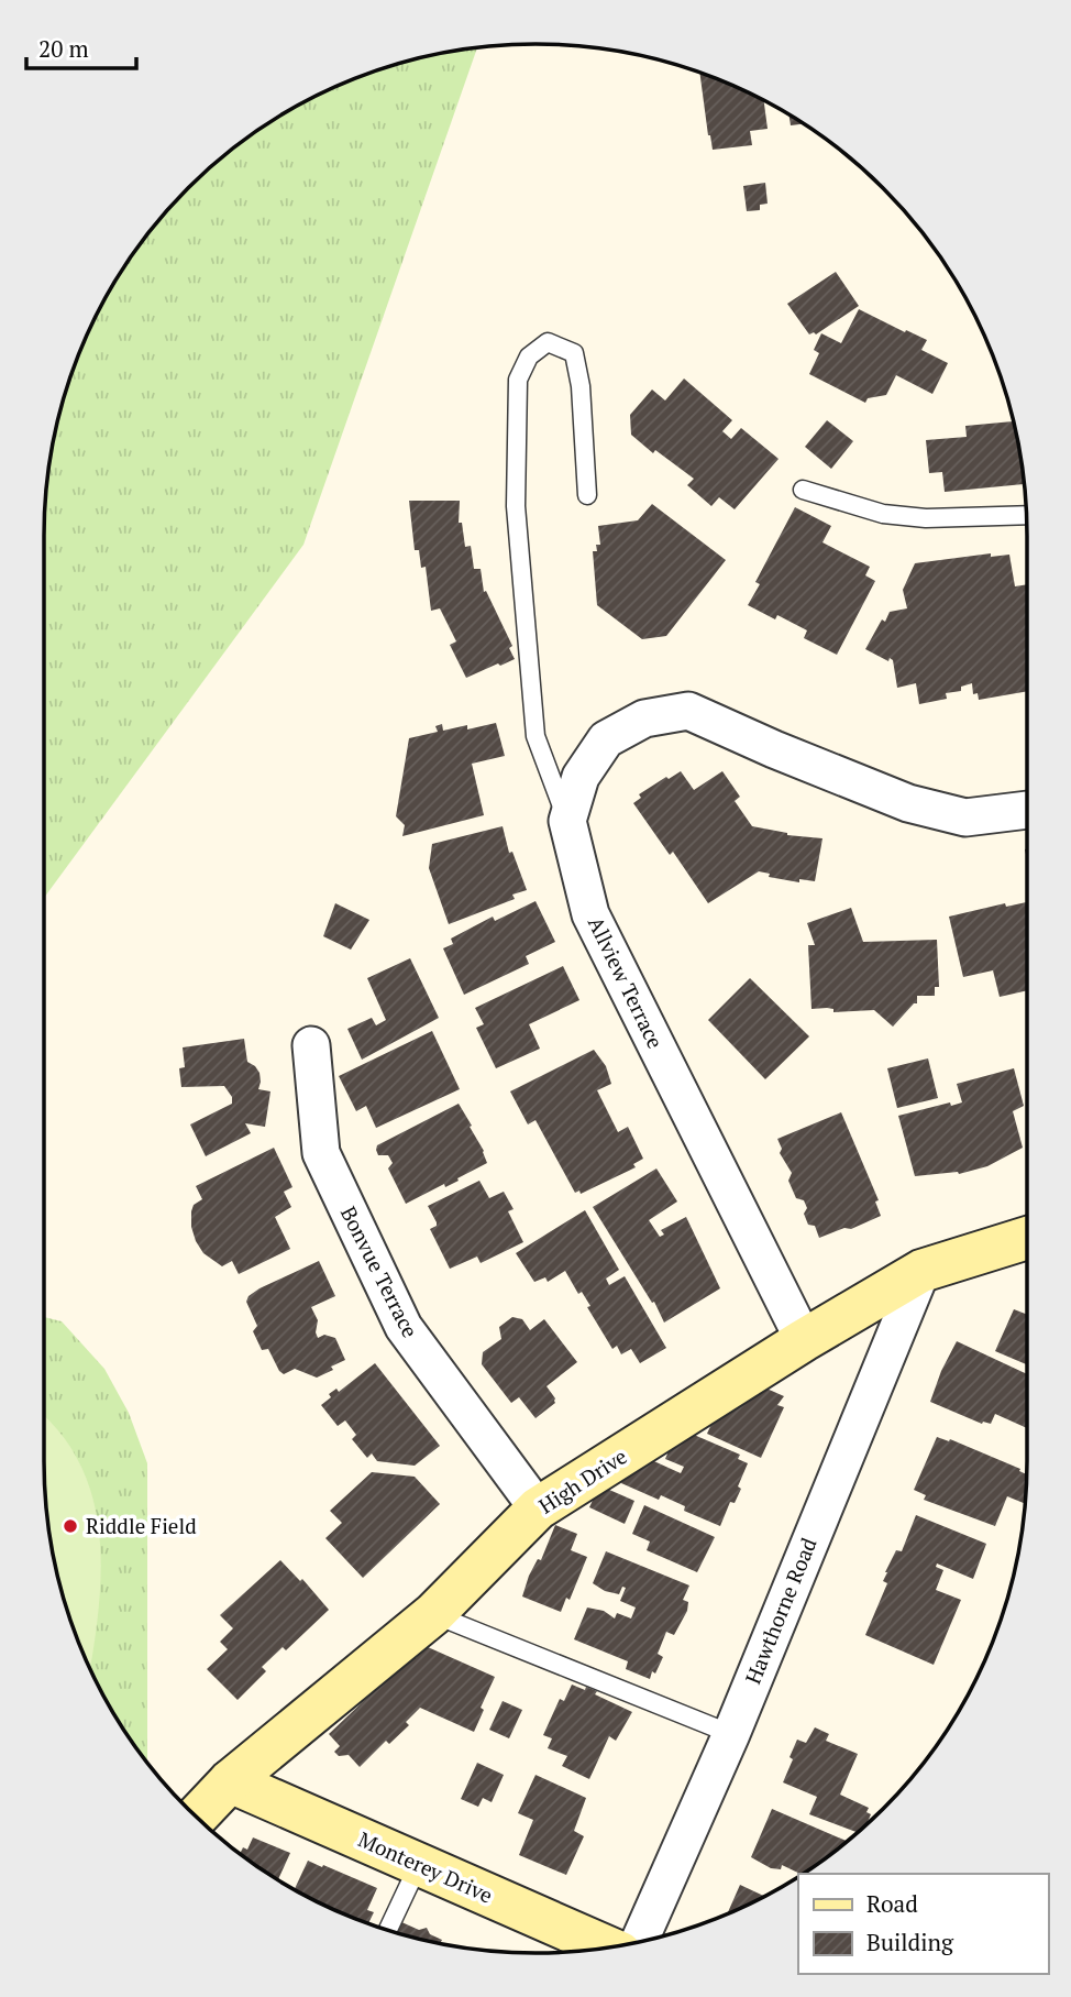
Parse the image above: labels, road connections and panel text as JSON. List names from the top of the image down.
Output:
{
  "streets": {
    "street": [
      "Allview Terrace",
      "Bonvue Terrace",
      "High Drive",
      "Hawthorne Road",
      "Monterey Drive"
    ]
  },
  "crossings": [
    ["Allview Terrace", "High Drive"],
    ["Bonvue Terrace", "High Drive"],
    ["High Drive", "Hawthorne Road"],
    ["High Drive", "Monterey Drive"]
  ],
  "places": ["Riddle Field"],
  "legend": ["Road", "Building"],
  "scale_bar": "20 m"
}
